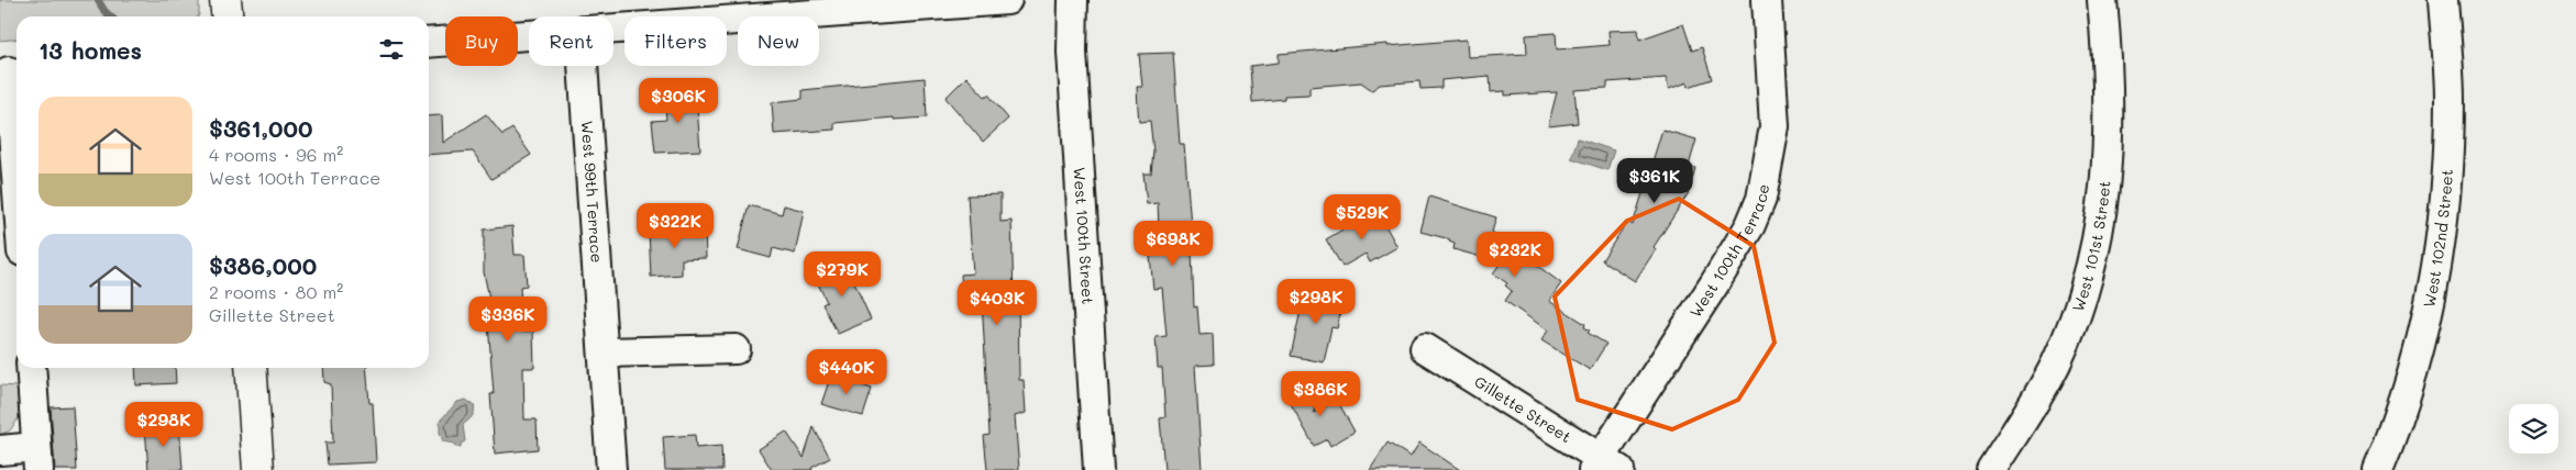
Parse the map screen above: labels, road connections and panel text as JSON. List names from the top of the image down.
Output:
{
  "streets": {
    "street": [
      "West 99th Terrace",
      "West 100th Street",
      "West 102nd Street",
      "West 101st Street",
      "West 100th Terrace",
      "Gillette Street"
    ]
  },
  "crossings": [
    ["West 100th Terrace", "Gillette Street"]
  ],
  "page": {
    "chip": [
      "Buy",
      "Rent",
      "Filters",
      "New"
    ],
    "heading": "13 homes",
    "price": [
      "$306K",
      "$361K",
      "$529K",
      "$322K",
      "$698K",
      "$232K",
      "$279K",
      "$298K",
      "$403K",
      "$336K",
      "$440K",
      "$386K",
      "$298K"
    ],
    "list": [
      {
        "name": "$361,000",
        "note": "4 rooms · 96 m² · West 100th Terrace"
      },
      {
        "name": "$386,000",
        "note": "2 rooms · 80 m² · Gillette Street"
      }
    ]
  }
}
